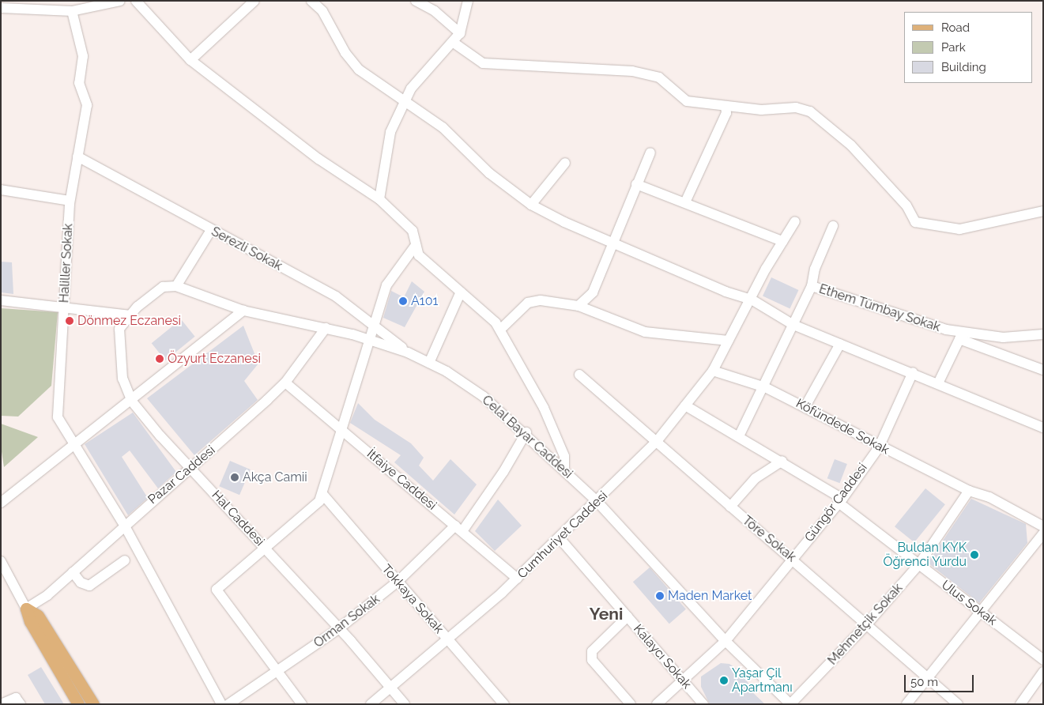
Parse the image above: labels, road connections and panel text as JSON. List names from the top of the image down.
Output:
{
  "streets": {
    "street": [
      "Serezli Sokak",
      "Haliller Sokak",
      "Ethem Tümbay Sokak",
      "Köfündede Sokak",
      "Celal Bayar Caddesi",
      "Pazar Caddesi",
      "İtfaiye Caddesi",
      "Güngör Caddesi",
      "Hal Caddesi",
      "Cumhuriyet Caddesi",
      "Töre Sokak",
      "Tokkaya Sokak",
      "Ulus Sokak",
      "Orman Sokak",
      "Mehmetçik Sokak",
      "Kalaycı Sokak"
    ]
  },
  "crossings": [
    ["Serezli Sokak", "Haliller Sokak"],
    ["Serezli Sokak", "Celal Bayar Caddesi"],
    ["Haliller Sokak", "Pazar Caddesi"],
    ["Ethem Tümbay Sokak", "Köfündede Sokak"],
    ["Ethem Tümbay Sokak", "Ulus Sokak"],
    ["Köfündede Sokak", "Güngör Caddesi"],
    ["Köfündede Sokak", "Cumhuriyet Caddesi"],
    ["Köfündede Sokak", "Mehmetçik Sokak"],
    ["Celal Bayar Caddesi", "Pazar Caddesi"],
    ["Celal Bayar Caddesi", "Güngör Caddesi"],
    ["Celal Bayar Caddesi", "Cumhuriyet Caddesi"],
    ["Celal Bayar Caddesi", "Orman Sokak"],
    ["Celal Bayar Caddesi", "Mehmetçik Sokak"],
    ["Pazar Caddesi", "İtfaiye Caddesi"],
    ["Pazar Caddesi", "Hal Caddesi"],
    ["İtfaiye Caddesi", "Cumhuriyet Caddesi"],
    ["İtfaiye Caddesi", "Orman Sokak"],
    ["Güngör Caddesi", "Töre Sokak"],
    ["Güngör Caddesi", "Ulus Sokak"],
    ["Güngör Caddesi", "Kalaycı Sokak"],
    ["Hal Caddesi", "Cumhuriyet Caddesi"],
    ["Hal Caddesi", "Orman Sokak"],
    ["Cumhuriyet Caddesi", "Töre Sokak"],
    ["Cumhuriyet Caddesi", "Tokkaya Sokak"],
    ["Cumhuriyet Caddesi", "Ulus Sokak"],
    ["Cumhuriyet Caddesi", "Kalaycı Sokak"],
    ["Töre Sokak", "Mehmetçik Sokak"],
    ["Tokkaya Sokak", "Orman Sokak"],
    ["Ulus Sokak", "Mehmetçik Sokak"]
  ],
  "districts": ["Yeni"],
  "places": [
    "A101",
    "Dönmez Eczanesi",
    "Özyurt Eczanesi",
    "Akça Camii",
    "Buldan KYK Öğrenci Yurdu",
    "Maden Market",
    "Yaşar Çil Apartmanı"
  ],
  "legend": ["Road", "Park", "Building"],
  "scale_bar": "50 m"
}
